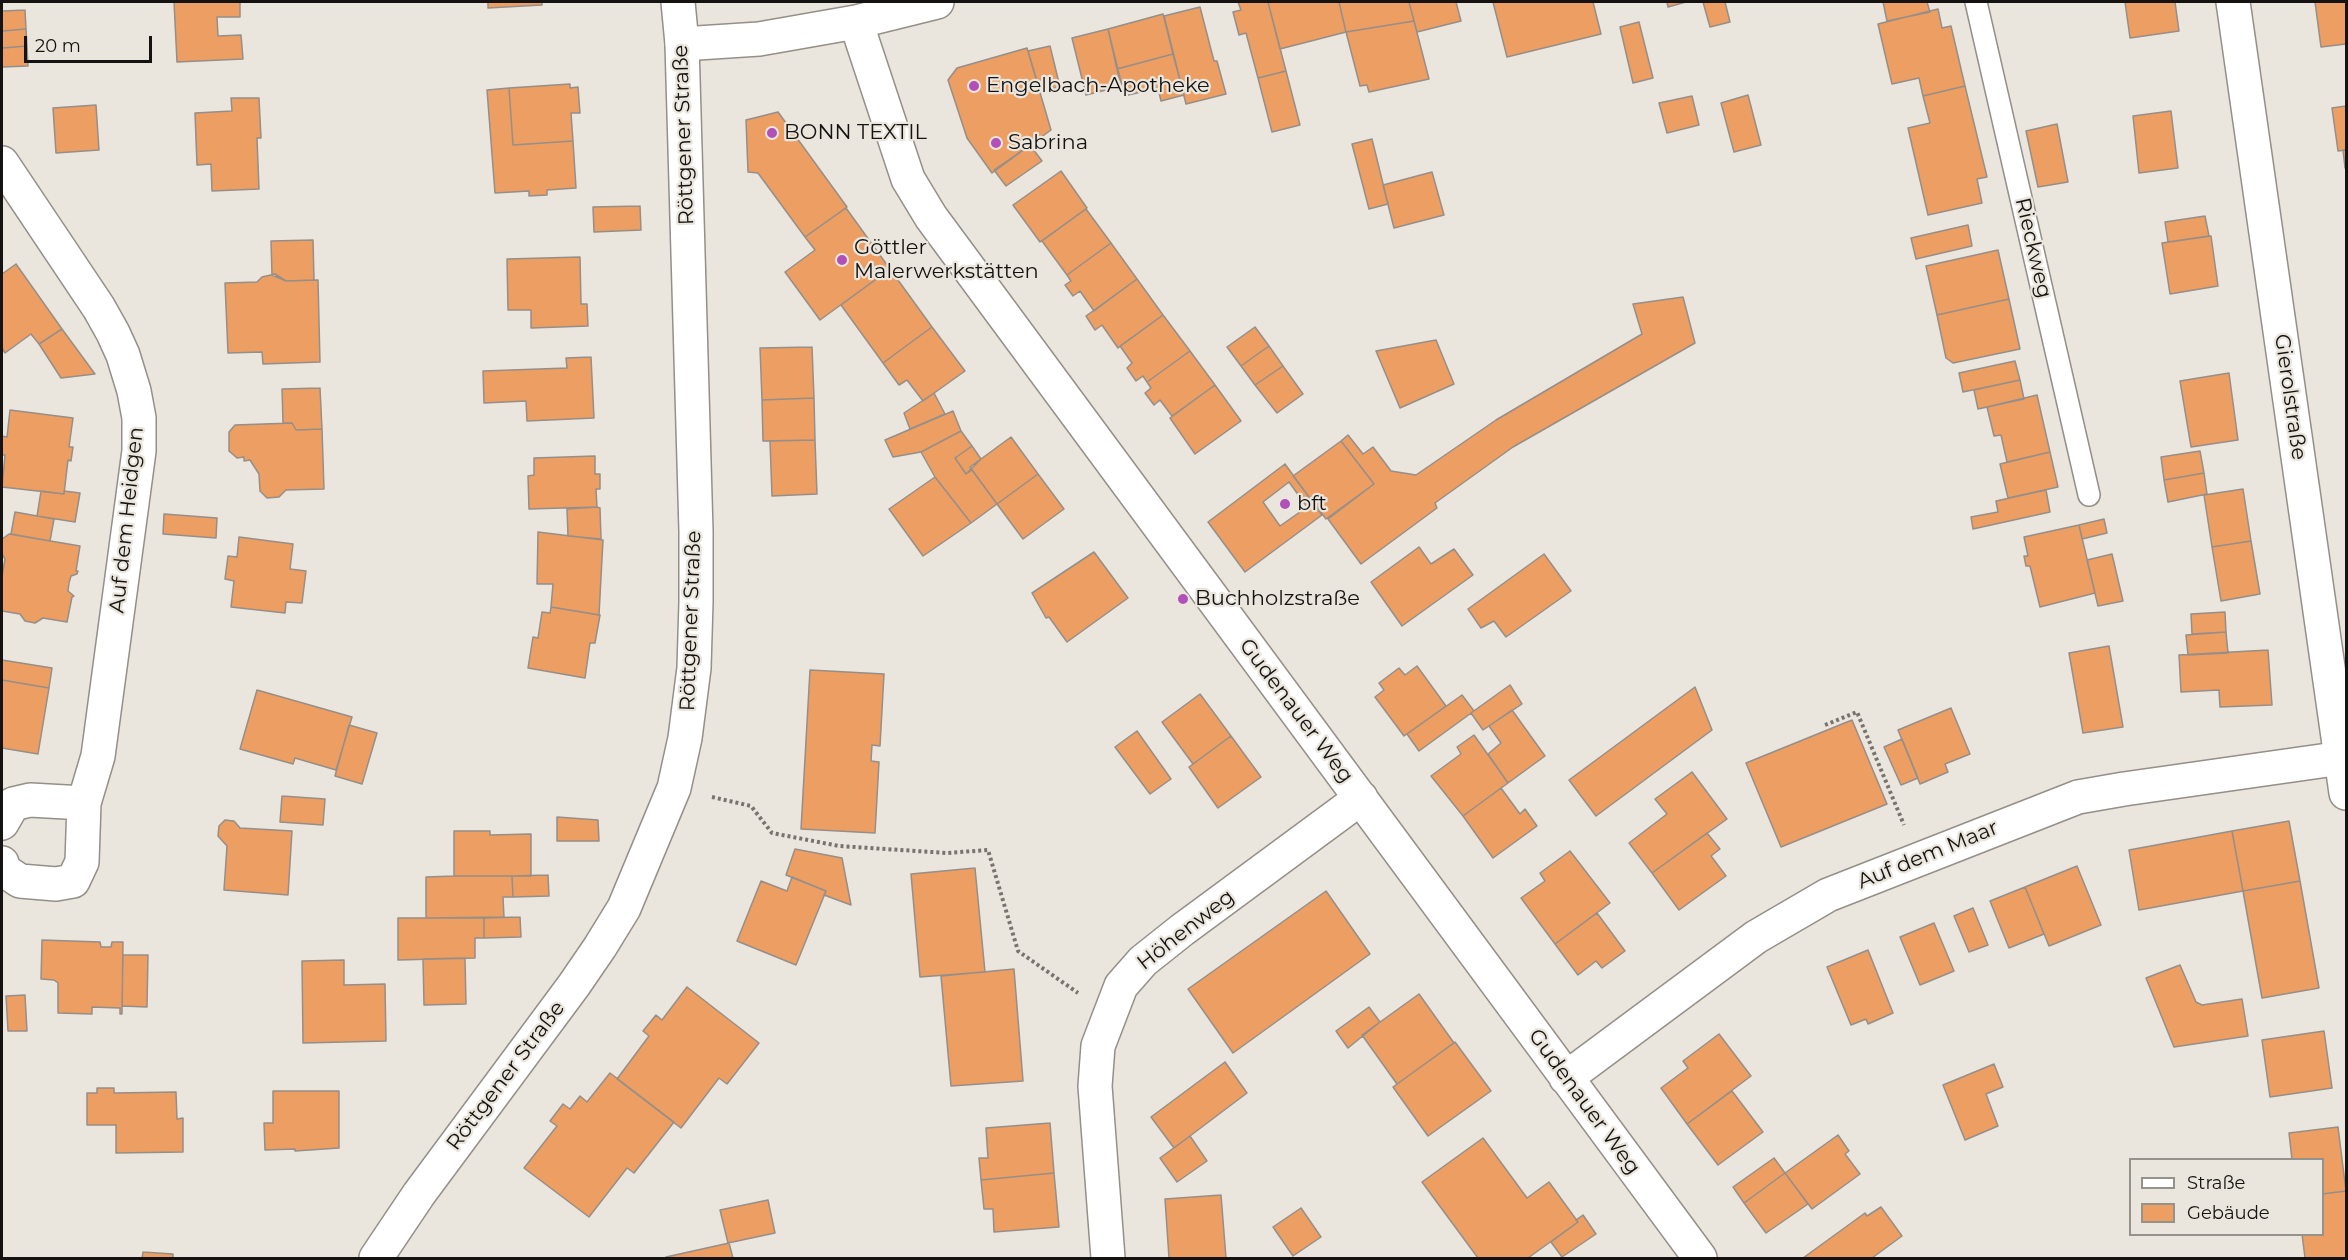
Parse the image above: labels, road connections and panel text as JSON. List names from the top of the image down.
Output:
{
  "streets": {
    "street": [
      "Röttgener Straße",
      "Gierolstraße",
      "Auf dem Heidgen",
      "Gudenauer Weg",
      "Auf dem Maar",
      "Höhenweg"
    ],
    "lane": ["Rieckweg"]
  },
  "crossings": [
    ["Gierolstraße", "Auf dem Maar"],
    ["Gudenauer Weg", "Auf dem Maar"],
    ["Gudenauer Weg", "Höhenweg"]
  ],
  "places": [
    "Engelbach-Apotheke",
    "BONN TEXTIL",
    "Sabrina",
    "Göttler Malerwerkstätten",
    "bft",
    "Buchholzstraße"
  ],
  "legend": ["Straße", "Gebäude"],
  "scale_bar": "20 m"
}
